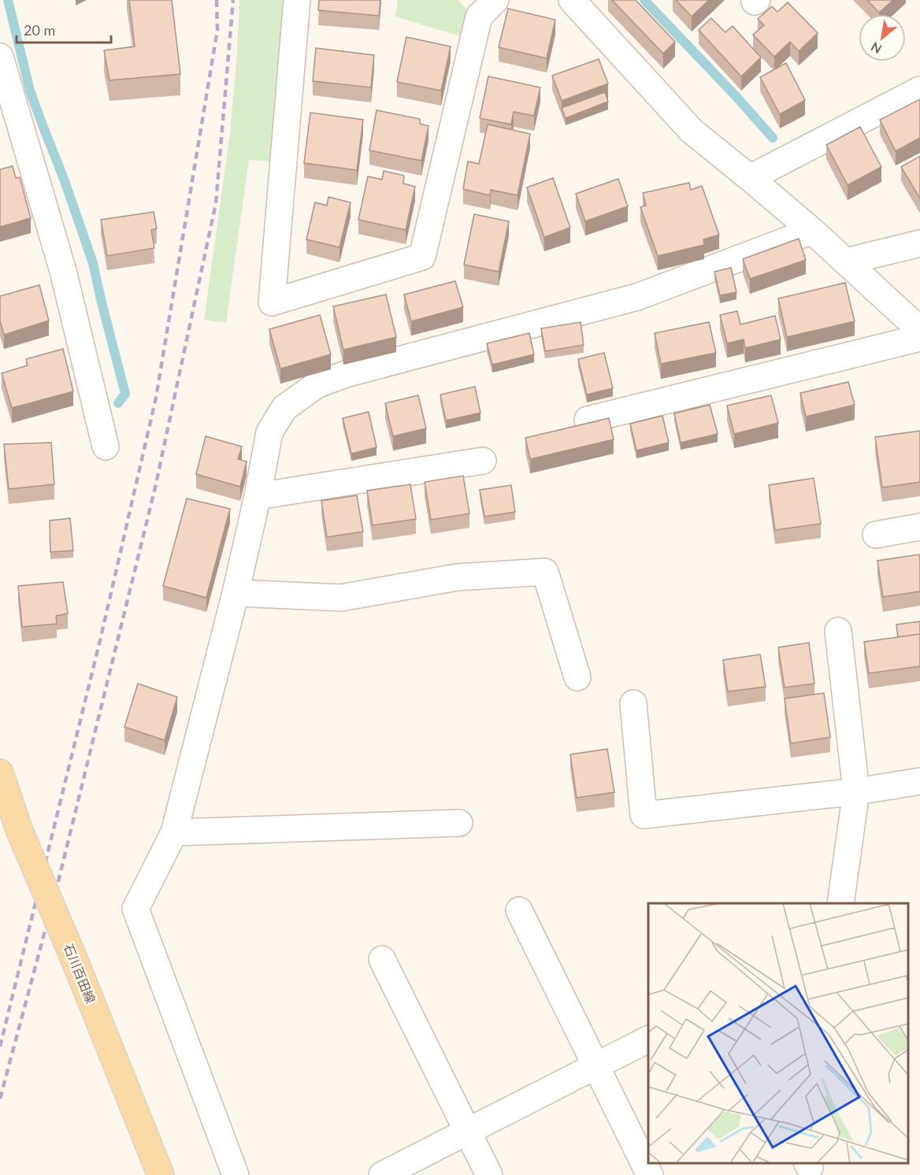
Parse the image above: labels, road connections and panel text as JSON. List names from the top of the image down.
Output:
{
  "streets": {
    "main road": ["石川百田線"]
  },
  "scale_bar": "20 m",
  "north": "bottom left"
}
